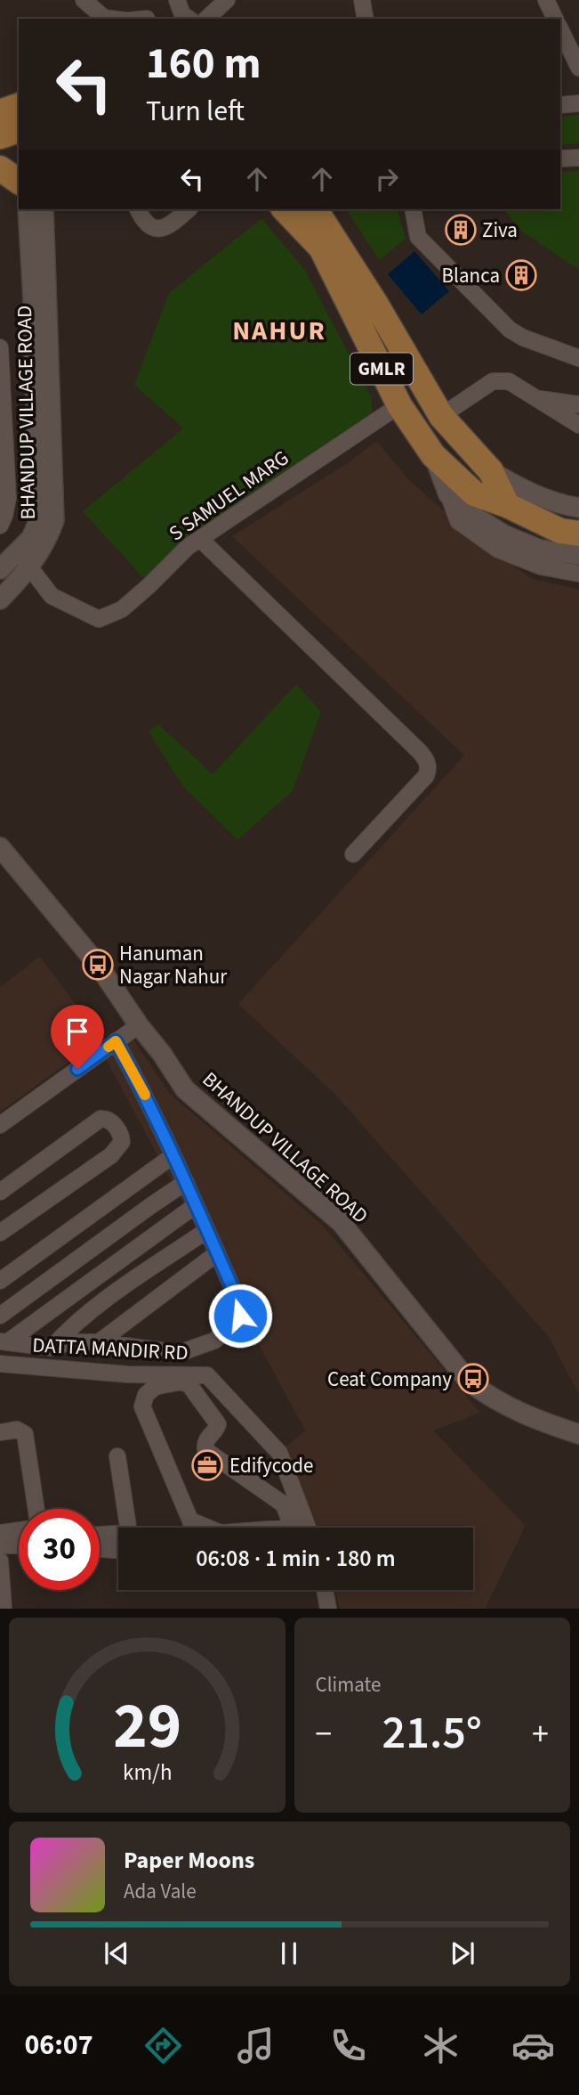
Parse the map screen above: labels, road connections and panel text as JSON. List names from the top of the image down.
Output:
{
  "streets": {
    "main road": ["GMLR"],
    "street": ["BHANDUP VILLAGE ROAD", "S SAMUEL MARG", "DATTA MANDIR RD"]
  },
  "crossings": [
    ["GMLR", "S SAMUEL MARG"],
    ["BHANDUP VILLAGE ROAD", "S SAMUEL MARG"]
  ],
  "districts": ["NAHUR"],
  "places": {
    "building": ["Ziva", "Blanca"],
    "bus stop": ["Hanuman Nagar Nahur", "Ceat Company"],
    "office": ["Edifycode"]
  },
  "page": {
    "turn": ["160 m", "Turn left"],
    "limit": "30",
    "trip": "06:08 · 1 min · 180 m",
    "tile": "Climate",
    "heat": ["−", "21.5°", "+"],
    "song": ["Paper Moons", "Ada Vale"],
    "tabs": "06:07",
    "gauge": ["29", "km/h"]
  }
}
